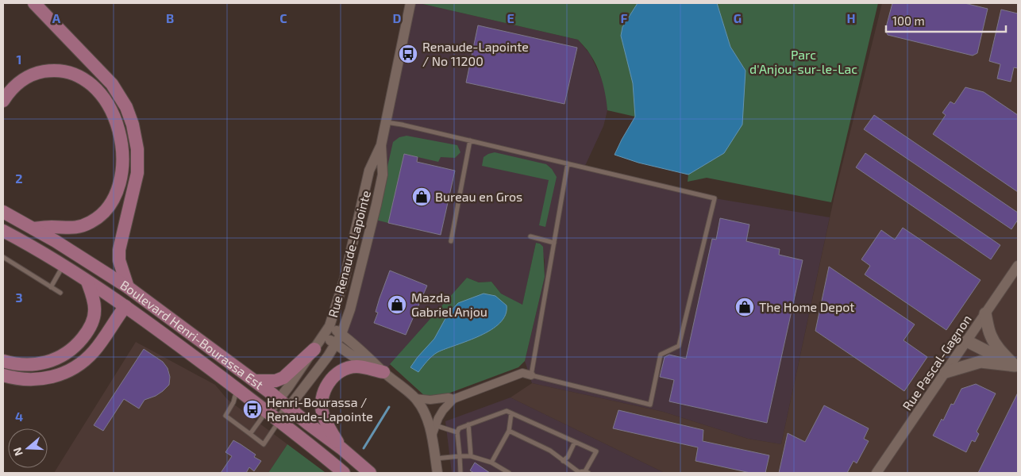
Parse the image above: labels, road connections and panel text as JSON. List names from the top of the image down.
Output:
{
  "streets": {
    "main road": ["Boulevard Henri-Bourassa Est"],
    "street": ["Rue Renaude-Lapointe", "Rue Pascal-Gagnon"]
  },
  "crossings": [
    ["Rue Renaude-Lapointe", "Boulevard Henri-Bourassa Est"]
  ],
  "parks": ["Parc d'Anjou-sur-le-Lac"],
  "places": {
    "bus stop": ["Renaude-Lapointe / No 11200", "Henri-Bourassa / Renaude-Lapointe"],
    "shop": ["Bureau en Gros", "Mazda Gabriel Anjou", "The Home Depot"]
  },
  "scale_bar": "100 m",
  "north": "left",
  "grid": {
    "columns": [
      "A",
      "B",
      "C",
      "D",
      "E",
      "F",
      "G",
      "H"
    ],
    "rows": [
      "1",
      "2",
      "3",
      "4"
    ]
  }
}
